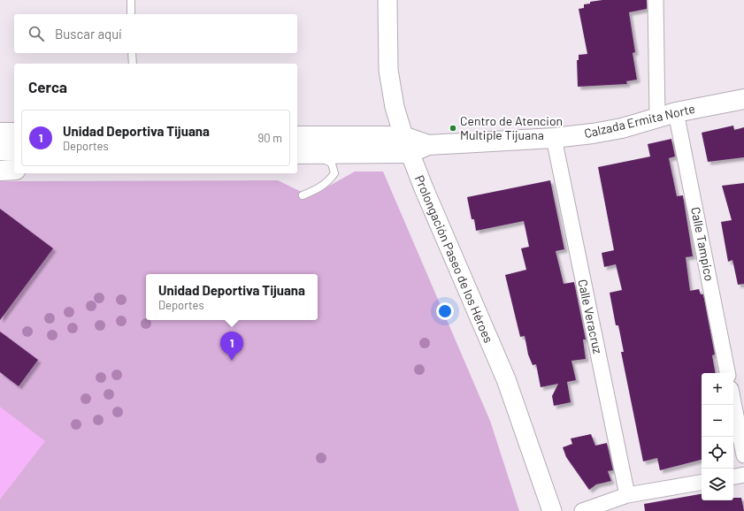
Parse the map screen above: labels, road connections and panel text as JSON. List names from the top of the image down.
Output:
{
  "streets": {
    "main road": ["Calzada Ermita Norte"],
    "street": ["Calle Tampico", "Prolongación Paseo de los Héroes", "Calle Veracruz"]
  },
  "crossings": [
    ["Calzada Ermita Norte", "Calle Tampico"],
    ["Calzada Ermita Norte", "Prolongación Paseo de los Héroes"],
    ["Calzada Ermita Norte", "Calle Veracruz"]
  ],
  "places": ["Centro de Atencion Multiple Tijuana"],
  "page": {
    "search": "Buscar aquí",
    "heading": "Cerca",
    "list": [
      {
        "mark": "1",
        "name": "Unidad Deportiva Tijuana",
        "note": "Deportes",
        "value": "90 m"
      }
    ],
    "popup": ["Unidad Deportiva Tijuana", "Deportes"],
    "pins": "1",
    "map_buttons": ["+", "−"]
  }
}
